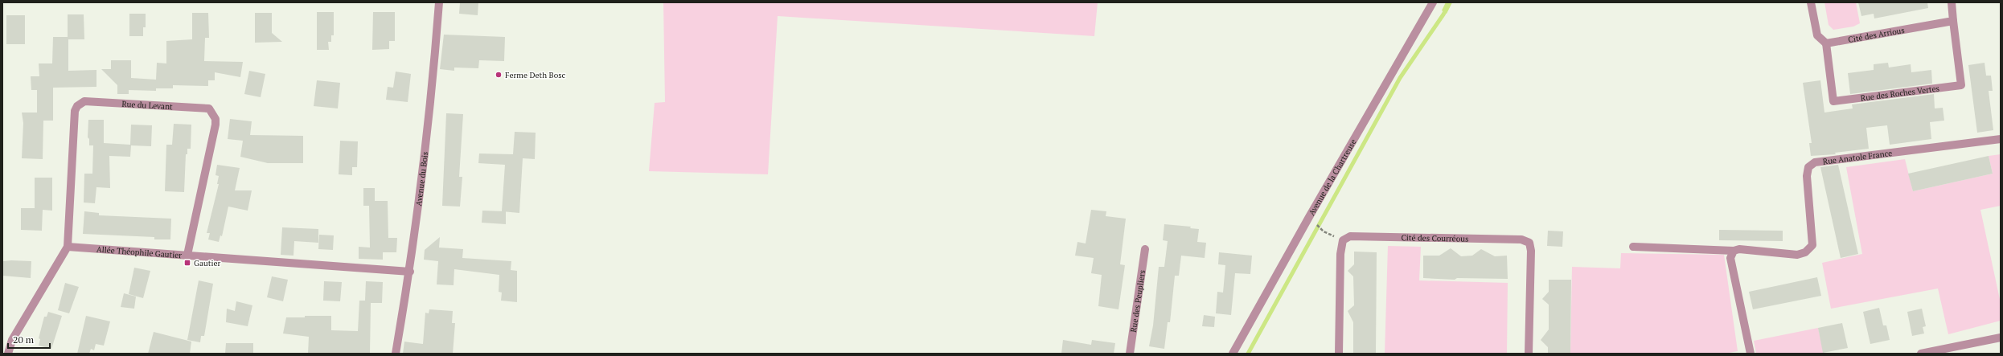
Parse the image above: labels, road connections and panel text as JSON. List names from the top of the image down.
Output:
{
  "streets": {
    "street": [
      "Cité des Arrious",
      "Rue des Roches Vertes",
      "Rue du Levant",
      "Rue Anatole France",
      "Avenue de la Chartreuse",
      "Avenue du Bois",
      "Cité des Courréous",
      "Allée Théophile Gautier",
      "Rue des Peupliers"
    ]
  },
  "crossings": [
    ["Cité des Arrious", "Rue des Roches Vertes"],
    ["Rue du Levant", "Allée Théophile Gautier"],
    ["Avenue du Bois", "Allée Théophile Gautier"]
  ],
  "places": {
    "other": ["Ferme Deth Bosc"],
    "transit": ["Gautier"]
  },
  "scale_bar": "20 m"
}
